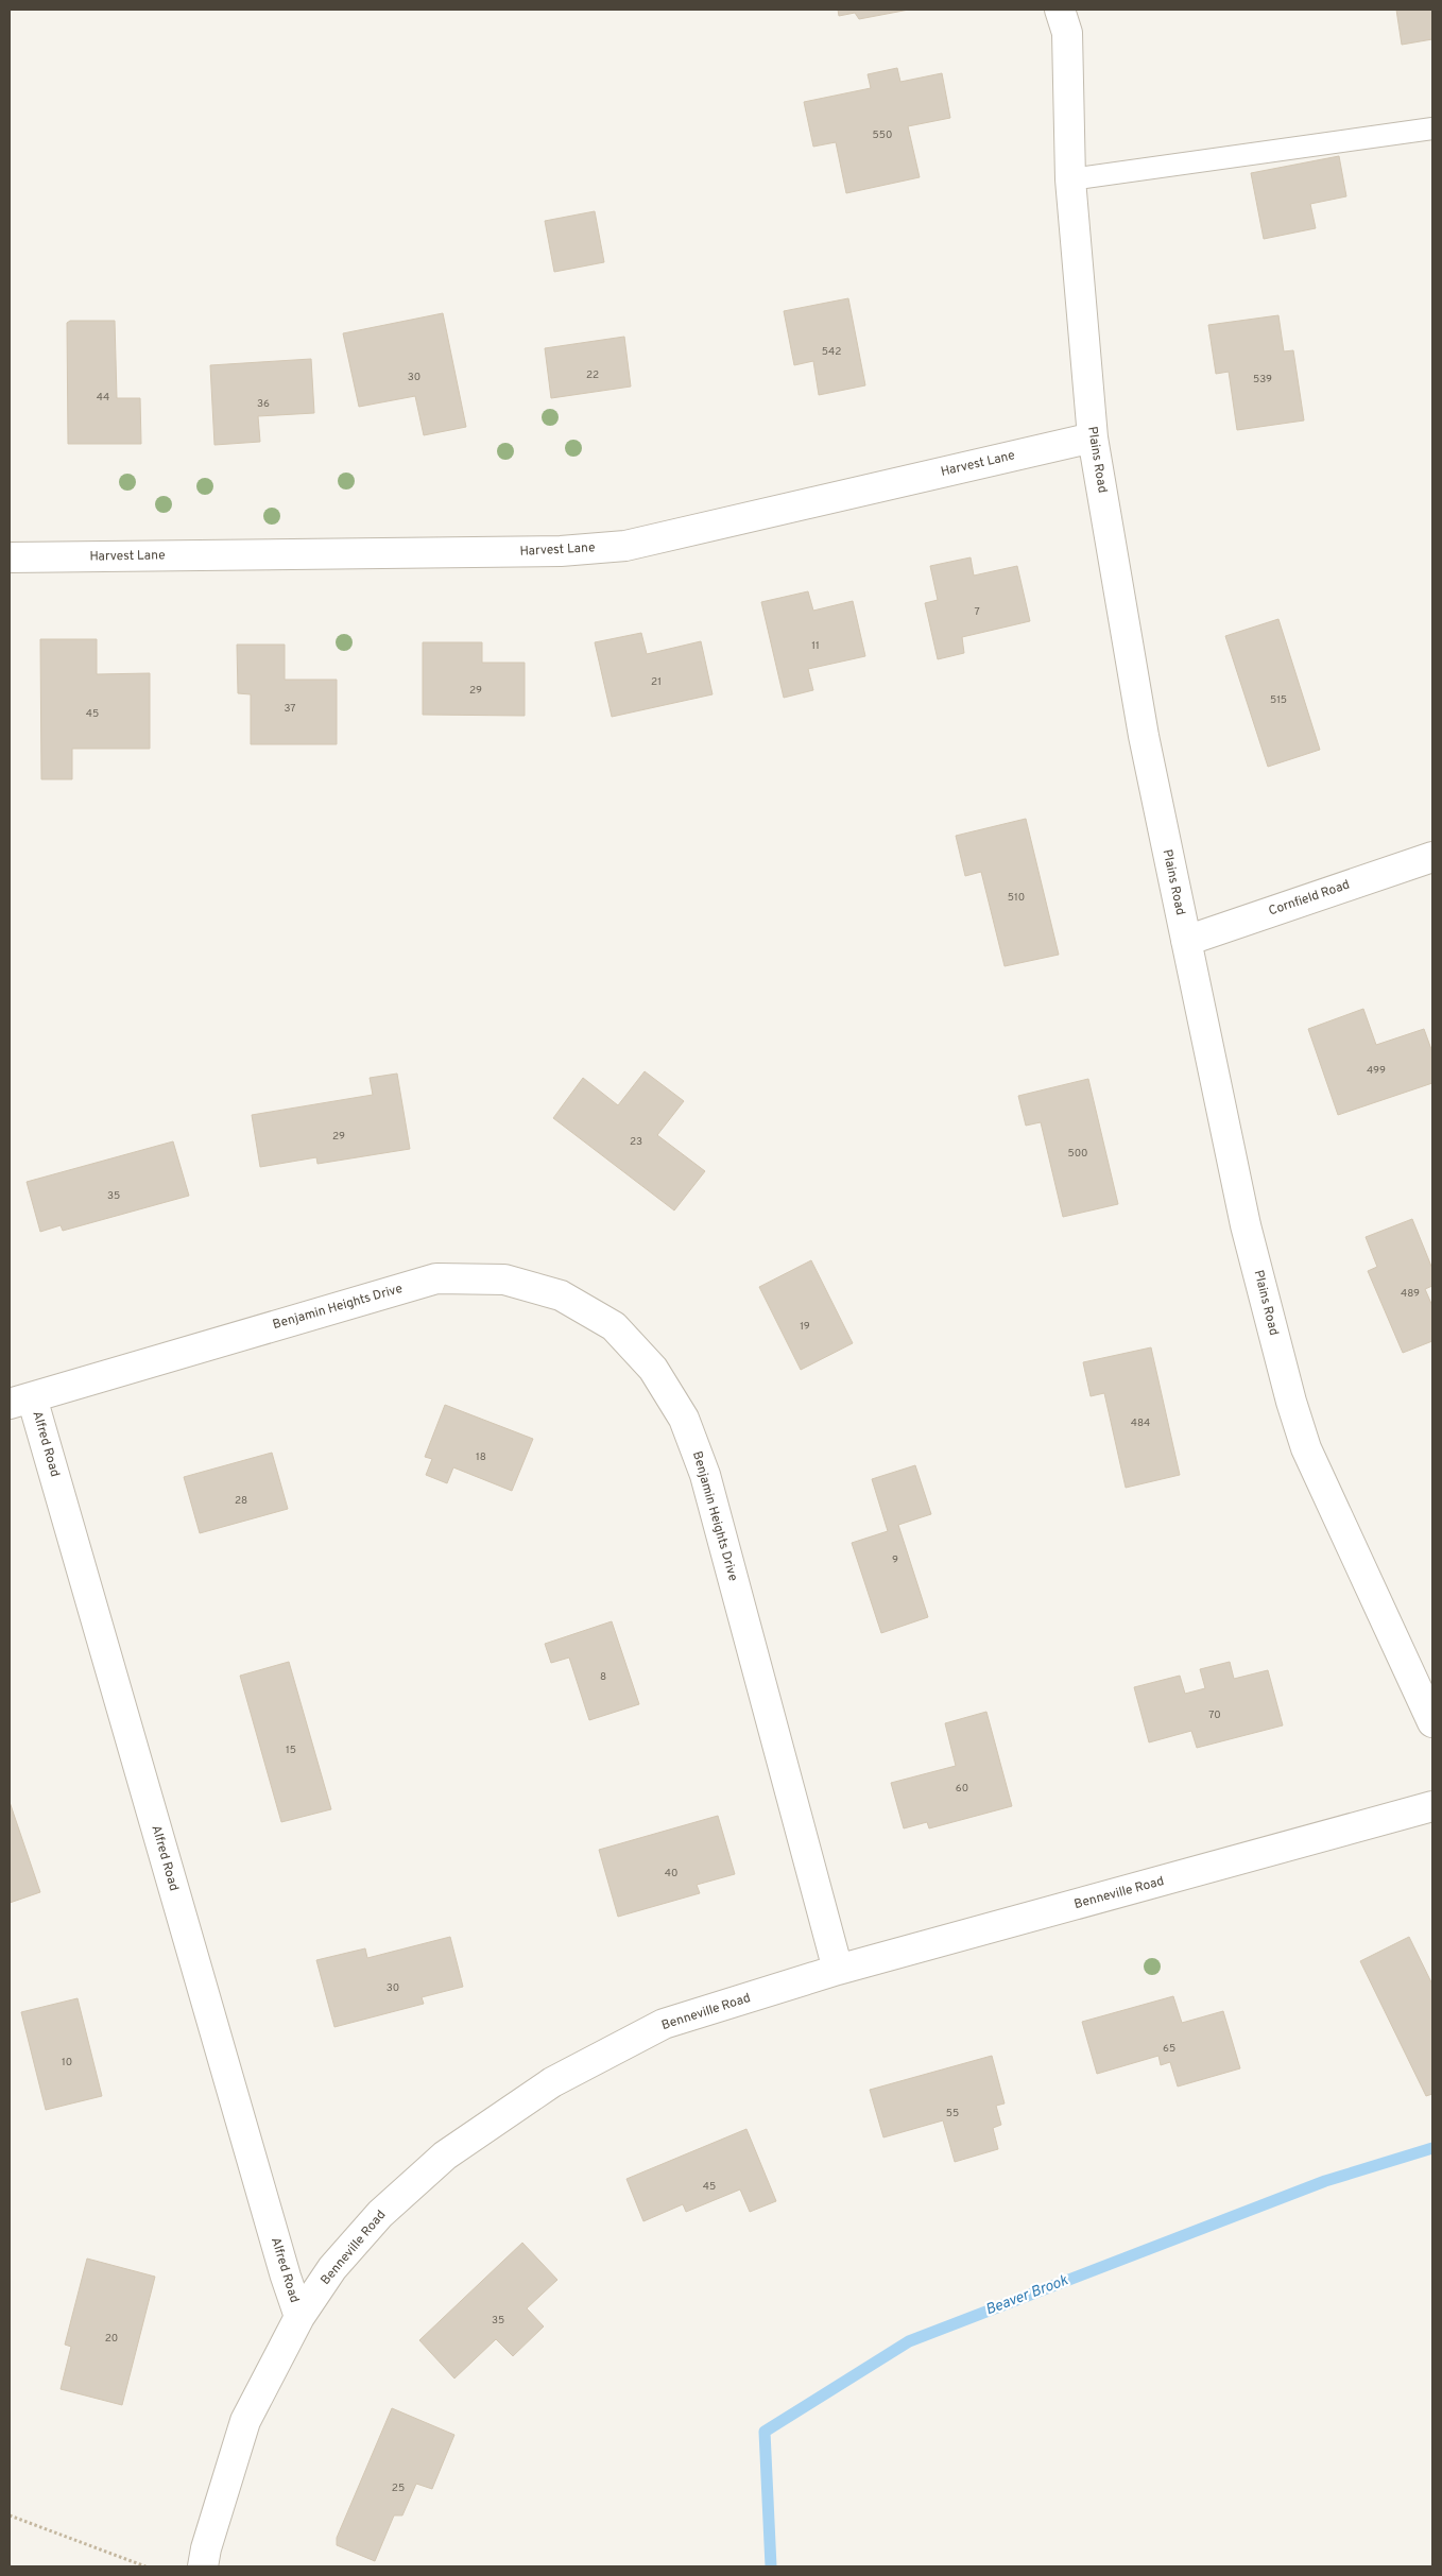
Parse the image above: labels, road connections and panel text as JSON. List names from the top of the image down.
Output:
{
  "streets": {
    "street": [
      "Plains Road",
      "Harvest Lane",
      "Cornfield Road",
      "Benjamin Heights Drive",
      "Alfred Road",
      "Benneville Road"
    ]
  },
  "crossings": [
    ["Plains Road", "Harvest Lane"],
    ["Plains Road", "Cornfield Road"],
    ["Benjamin Heights Drive", "Alfred Road"],
    ["Benjamin Heights Drive", "Benneville Road"],
    ["Alfred Road", "Benneville Road"]
  ],
  "water": ["Beaver Brook"],
  "house_numbers": [
    "550",
    "542",
    "22",
    "30",
    "539",
    "44",
    "36",
    "7",
    "11",
    "21",
    "29",
    "515",
    "37",
    "45",
    "510",
    "499",
    "29",
    "23",
    "500",
    "35",
    "489",
    "19",
    "484",
    "18",
    "28",
    "9",
    "8",
    "70",
    "15",
    "60",
    "40",
    "30",
    "65",
    "10",
    "55",
    "45",
    "35",
    "20",
    "25"
  ]
}
